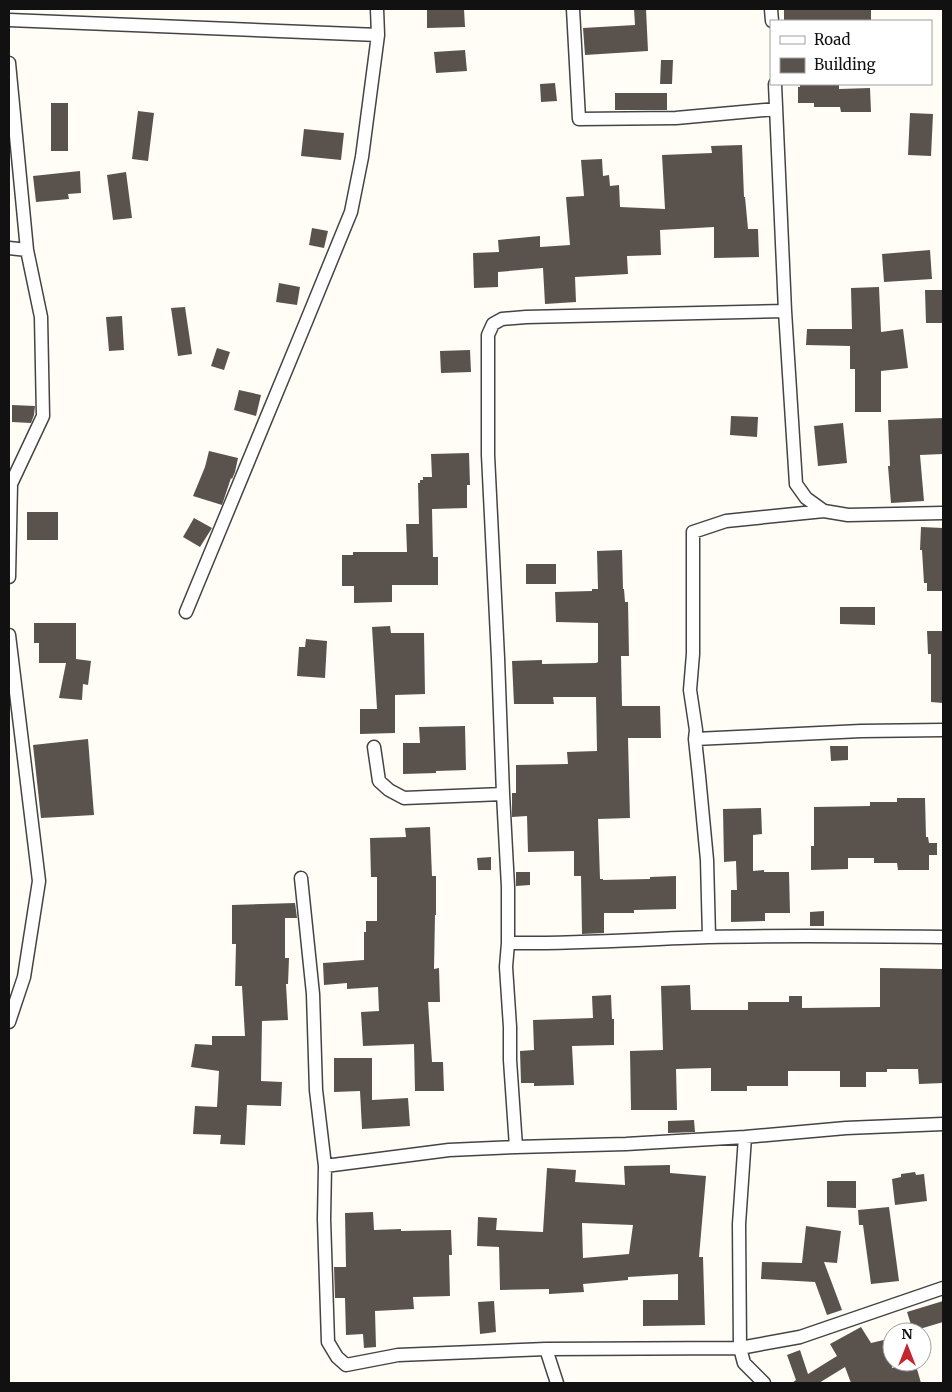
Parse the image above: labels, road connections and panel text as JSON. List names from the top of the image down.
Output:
{
  "legend": ["Road", "Building"],
  "north": "top"
}
